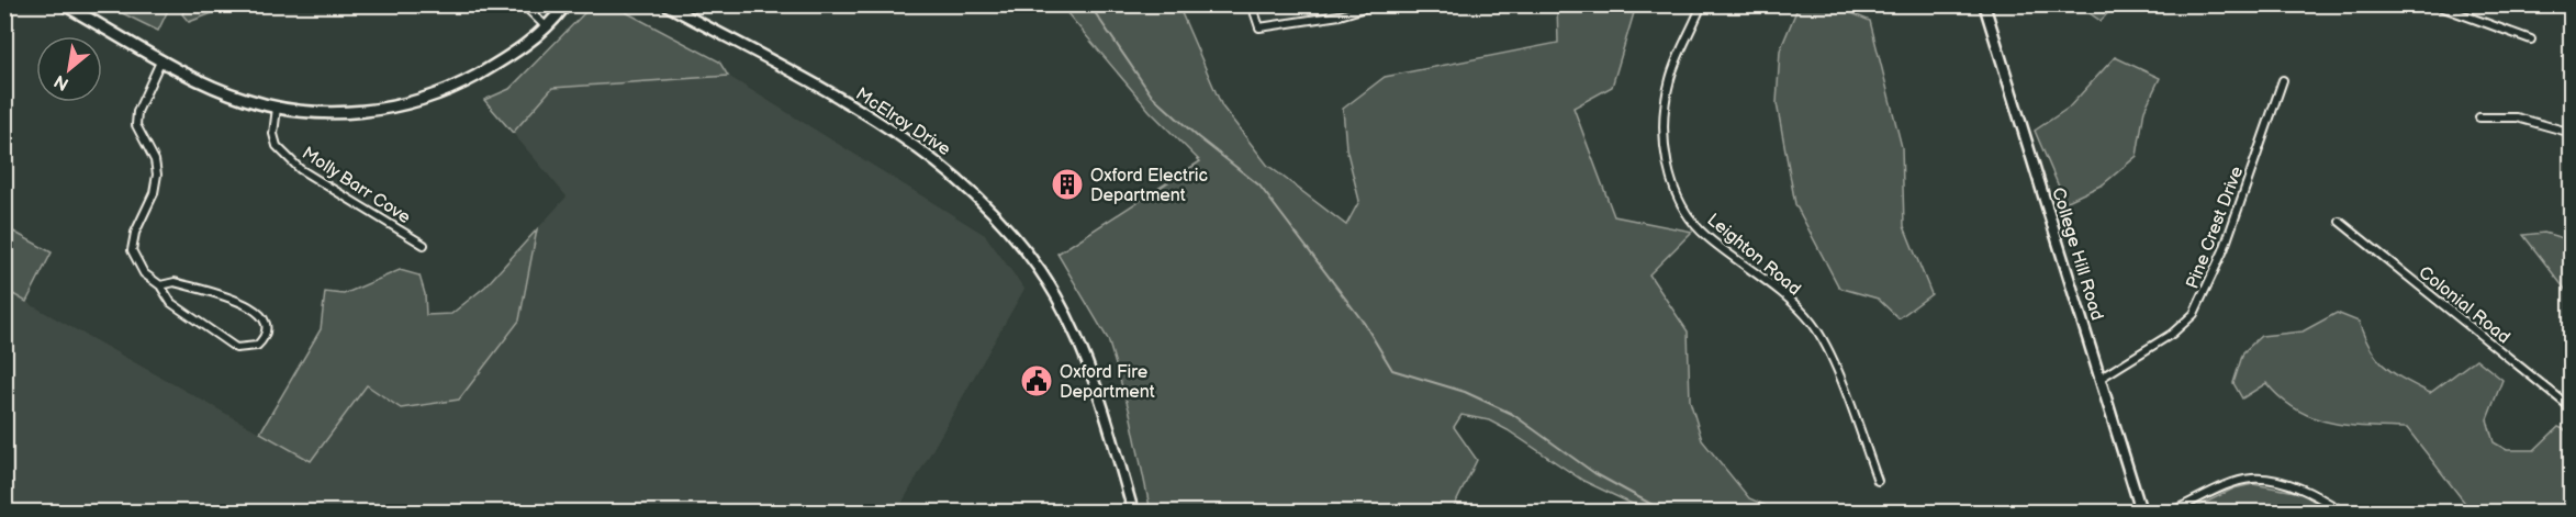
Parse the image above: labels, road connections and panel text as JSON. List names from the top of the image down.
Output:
{
  "streets": {
    "street": [
      "McElroy Drive",
      "Molly Barr Cove",
      "Pine Crest Drive",
      "Leighton Road",
      "College Hill Road",
      "Colonial Road"
    ]
  },
  "crossings": [
    ["Pine Crest Drive", "College Hill Road"]
  ],
  "places": {
    "building": ["Oxford Electric Department"],
    "public building": ["Oxford Fire Department"]
  },
  "north": "bottom left"
}
